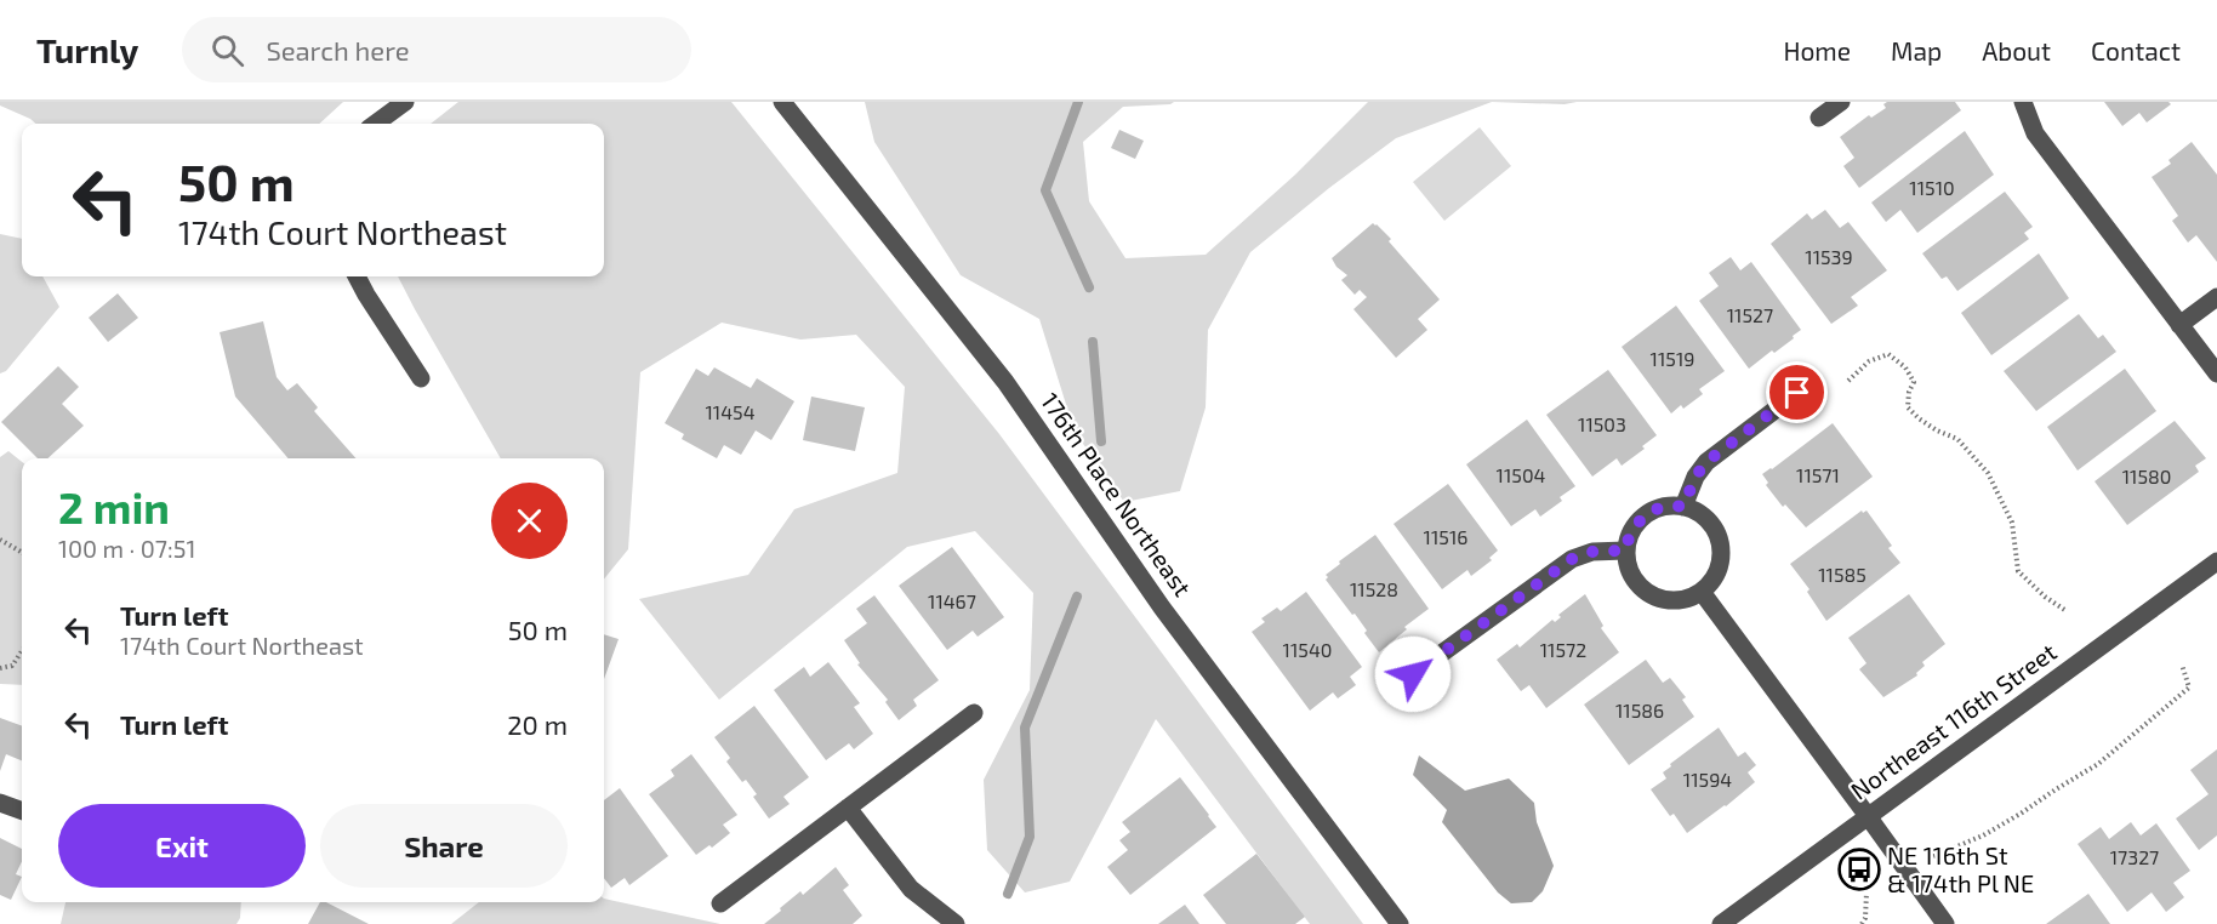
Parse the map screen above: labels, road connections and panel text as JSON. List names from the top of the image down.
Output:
{
  "streets": {
    "street": ["176th Place Northeast", "Northeast 116th Street"]
  },
  "places": {
    "bus stop": ["NE 116th St & 174th Pl NE"]
  },
  "house_numbers": [
    "11510",
    "11539",
    "11527",
    "11519",
    "11454",
    "11503",
    "11504",
    "11571",
    "11580",
    "11516",
    "11585",
    "11528",
    "11467",
    "11540",
    "11572",
    "11586",
    "11594",
    "17327"
  ],
  "page": {
    "header": "Turnly",
    "search": "Search here",
    "nav": [
      "Home",
      "Map",
      "About",
      "Contact"
    ],
    "turn": ["50 m", "174th Court Northeast"],
    "heading": ["2 min", "100 m · 07:51"],
    "list": [
      {
        "name": "Turn left",
        "note": "174th Court Northeast",
        "value": "50 m"
      },
      {
        "name": "Turn left",
        "value": "20 m"
      }
    ],
    "buttons": ["Exit", "Share"]
  }
}
